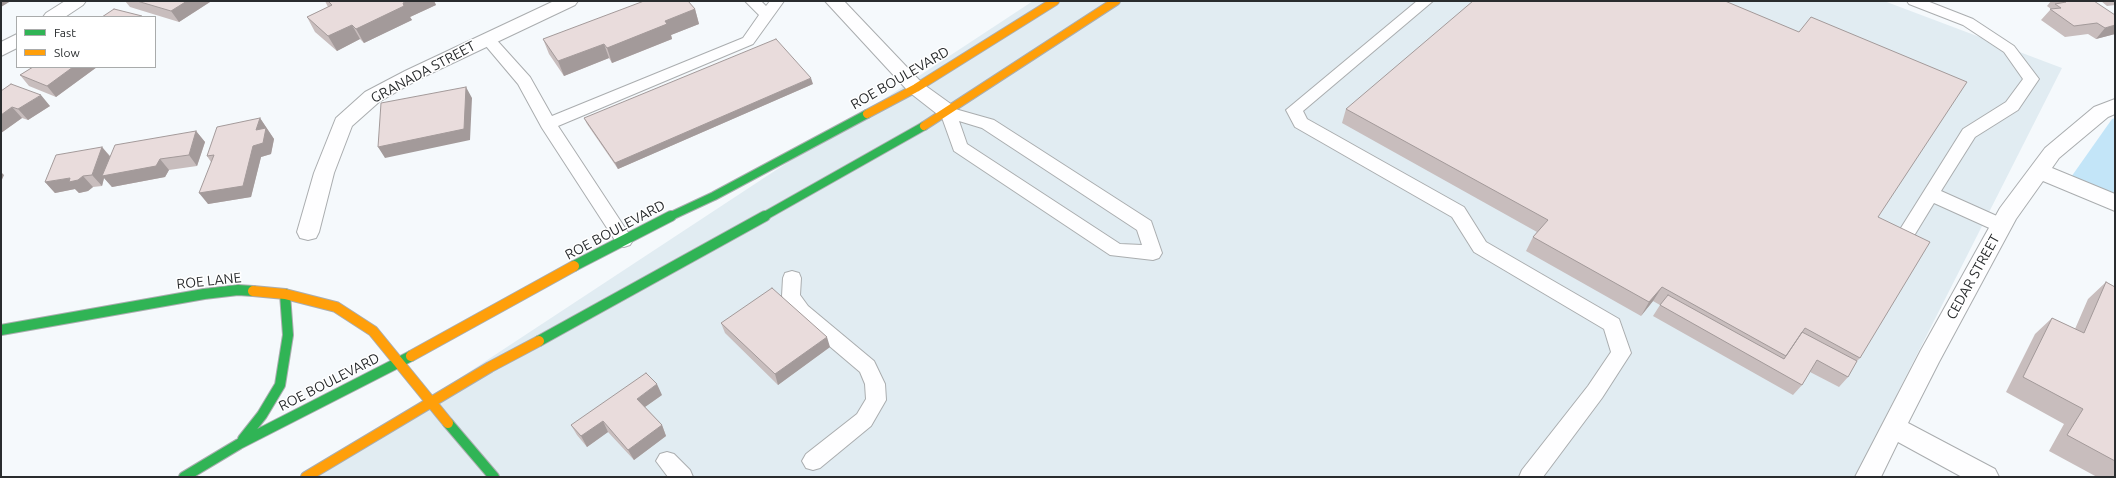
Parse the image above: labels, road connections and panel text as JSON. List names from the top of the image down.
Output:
{
  "streets": {
    "main road": ["ROE BOULEVARD", "ROE LANE"],
    "street": ["GRANADA STREET", "CEDAR STREET"]
  },
  "crossings": [
    ["ROE BOULEVARD", "ROE LANE"]
  ],
  "legend": ["Fast", "Slow"]
}
